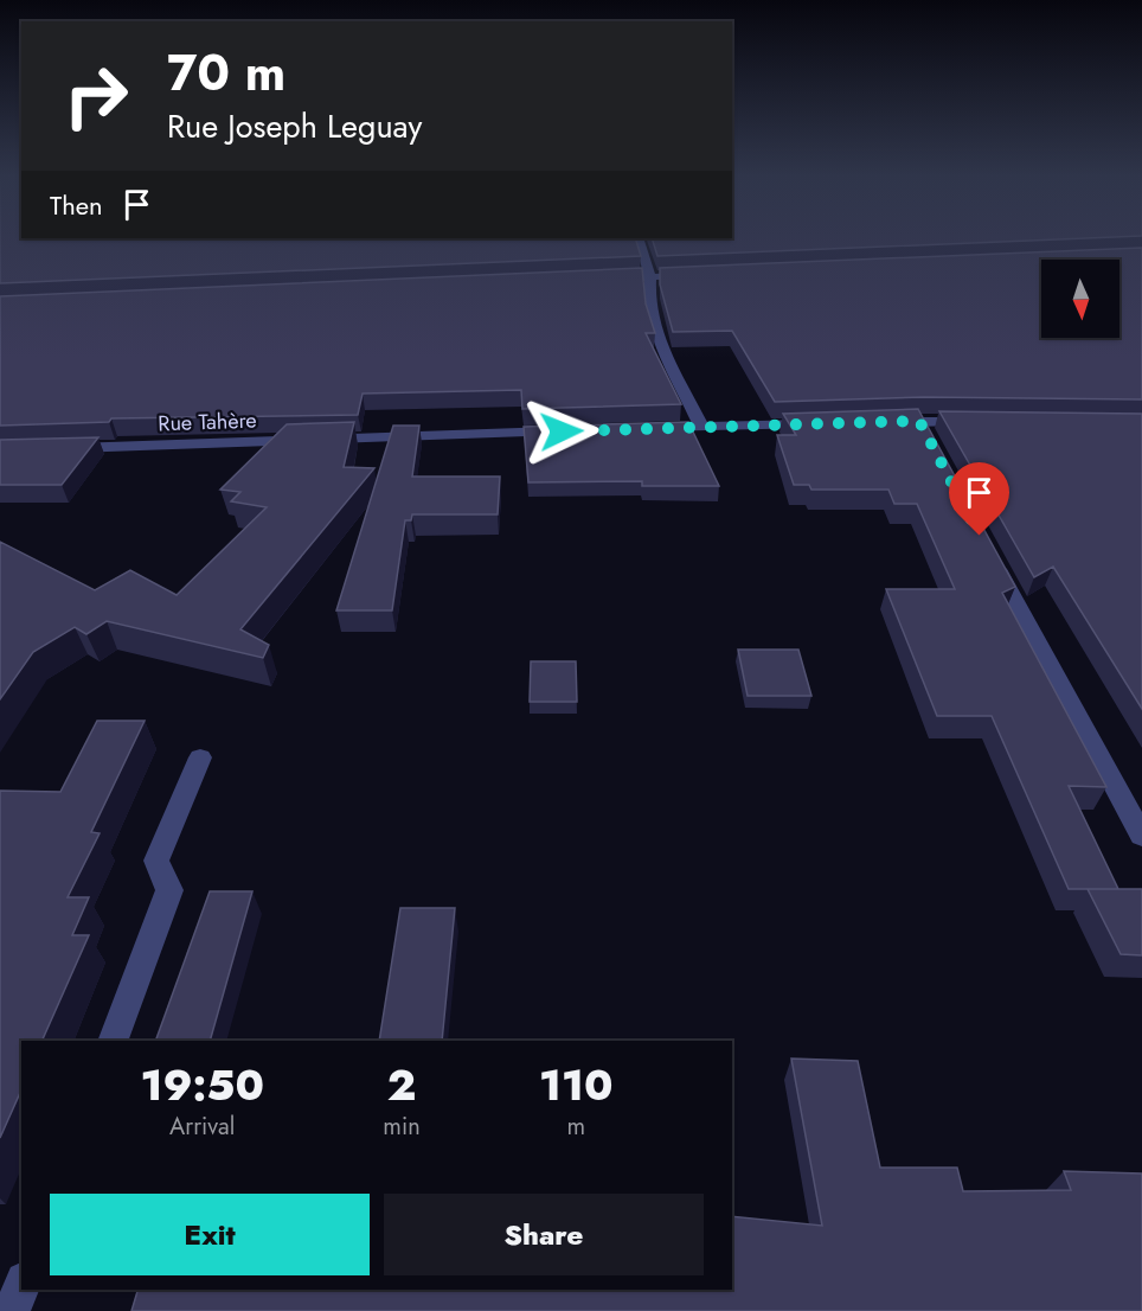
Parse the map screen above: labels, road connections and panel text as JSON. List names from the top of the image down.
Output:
{
  "streets": {
    "street": ["Rue Tahère"]
  },
  "north": "bottom",
  "page": {
    "turn": ["70 m", "Rue Joseph Leguay"],
    "then": "Then",
    "eta": [
      "19:50",
      "Arrival",
      "2",
      "min",
      "110",
      "m"
    ],
    "buttons": ["Exit", "Share"]
  }
}
